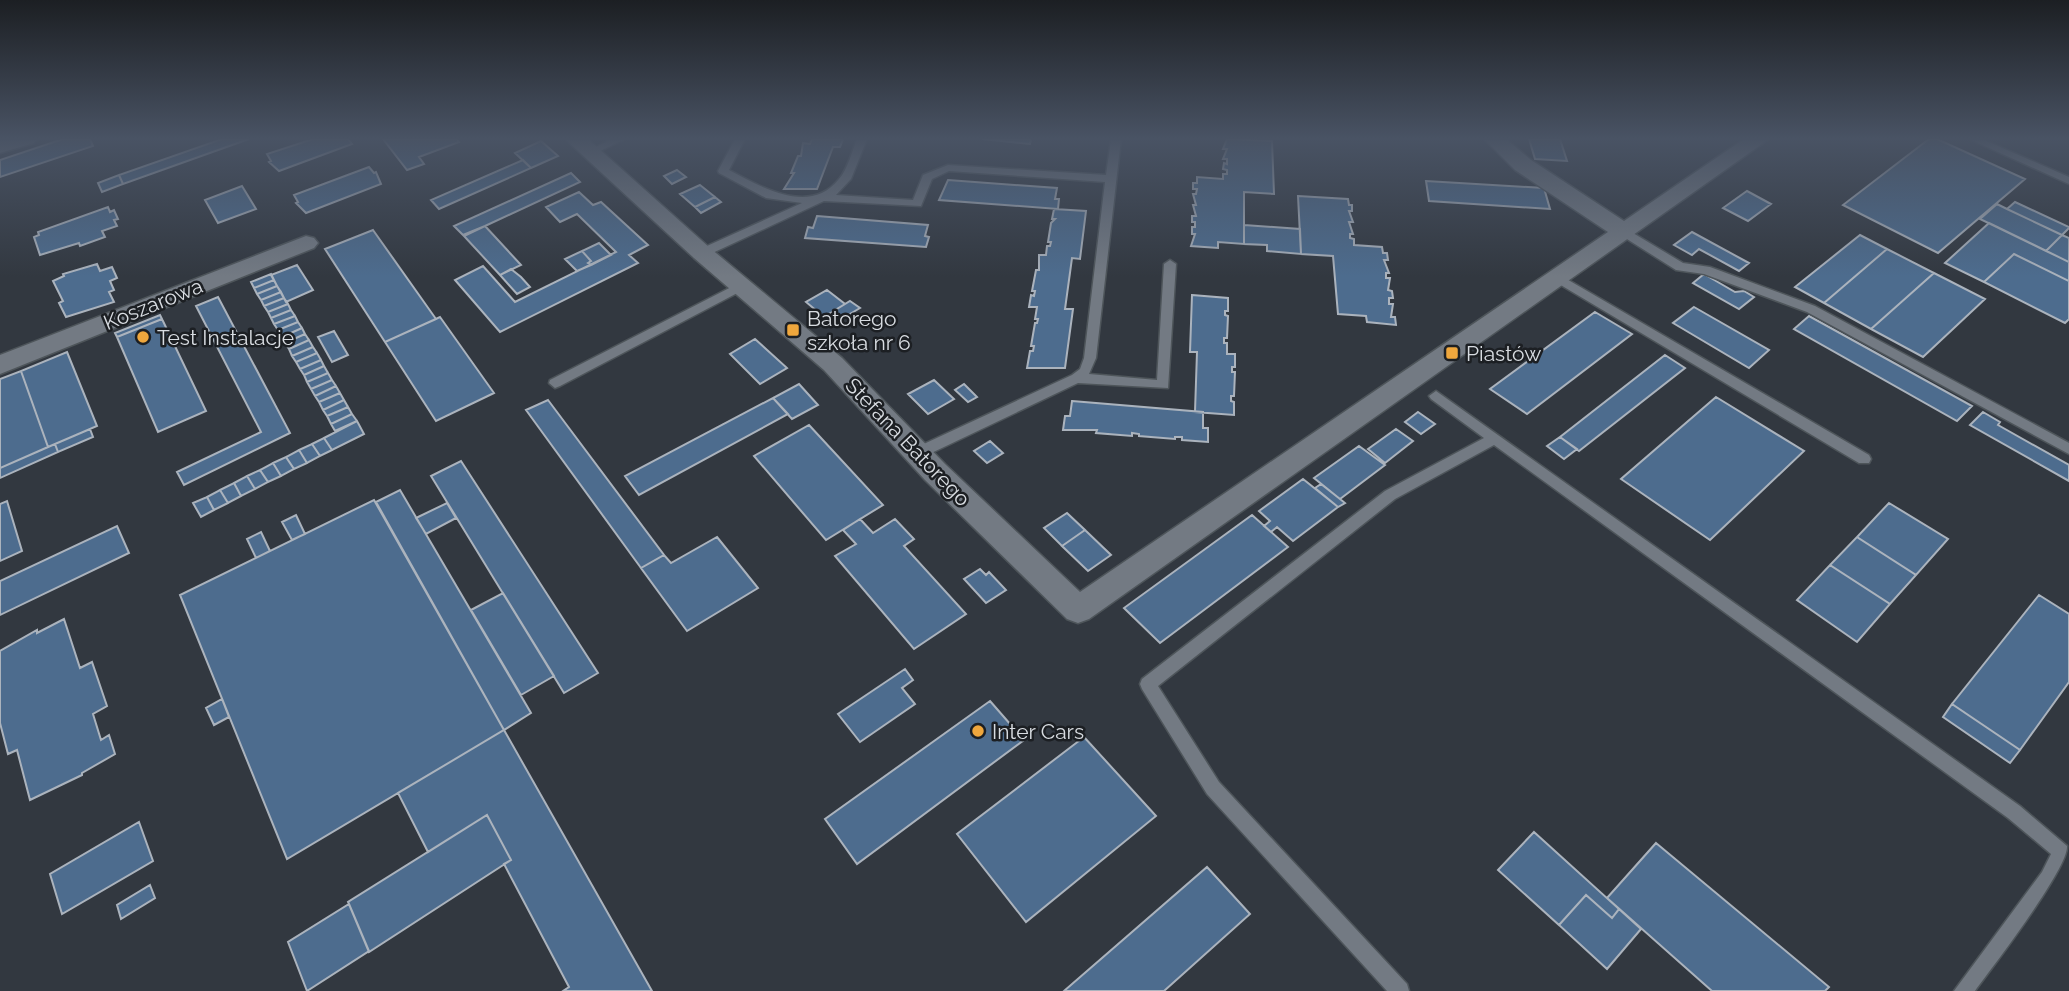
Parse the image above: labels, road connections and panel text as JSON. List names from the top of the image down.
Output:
{
  "streets": {
    "street": ["Koszarowa", "Stefana Batorego"]
  },
  "places": {
    "transit": ["Batorego szkoła nr 6", "Piastów"],
    "other": ["Test Instalacje", "Inter Cars"]
  }
}
